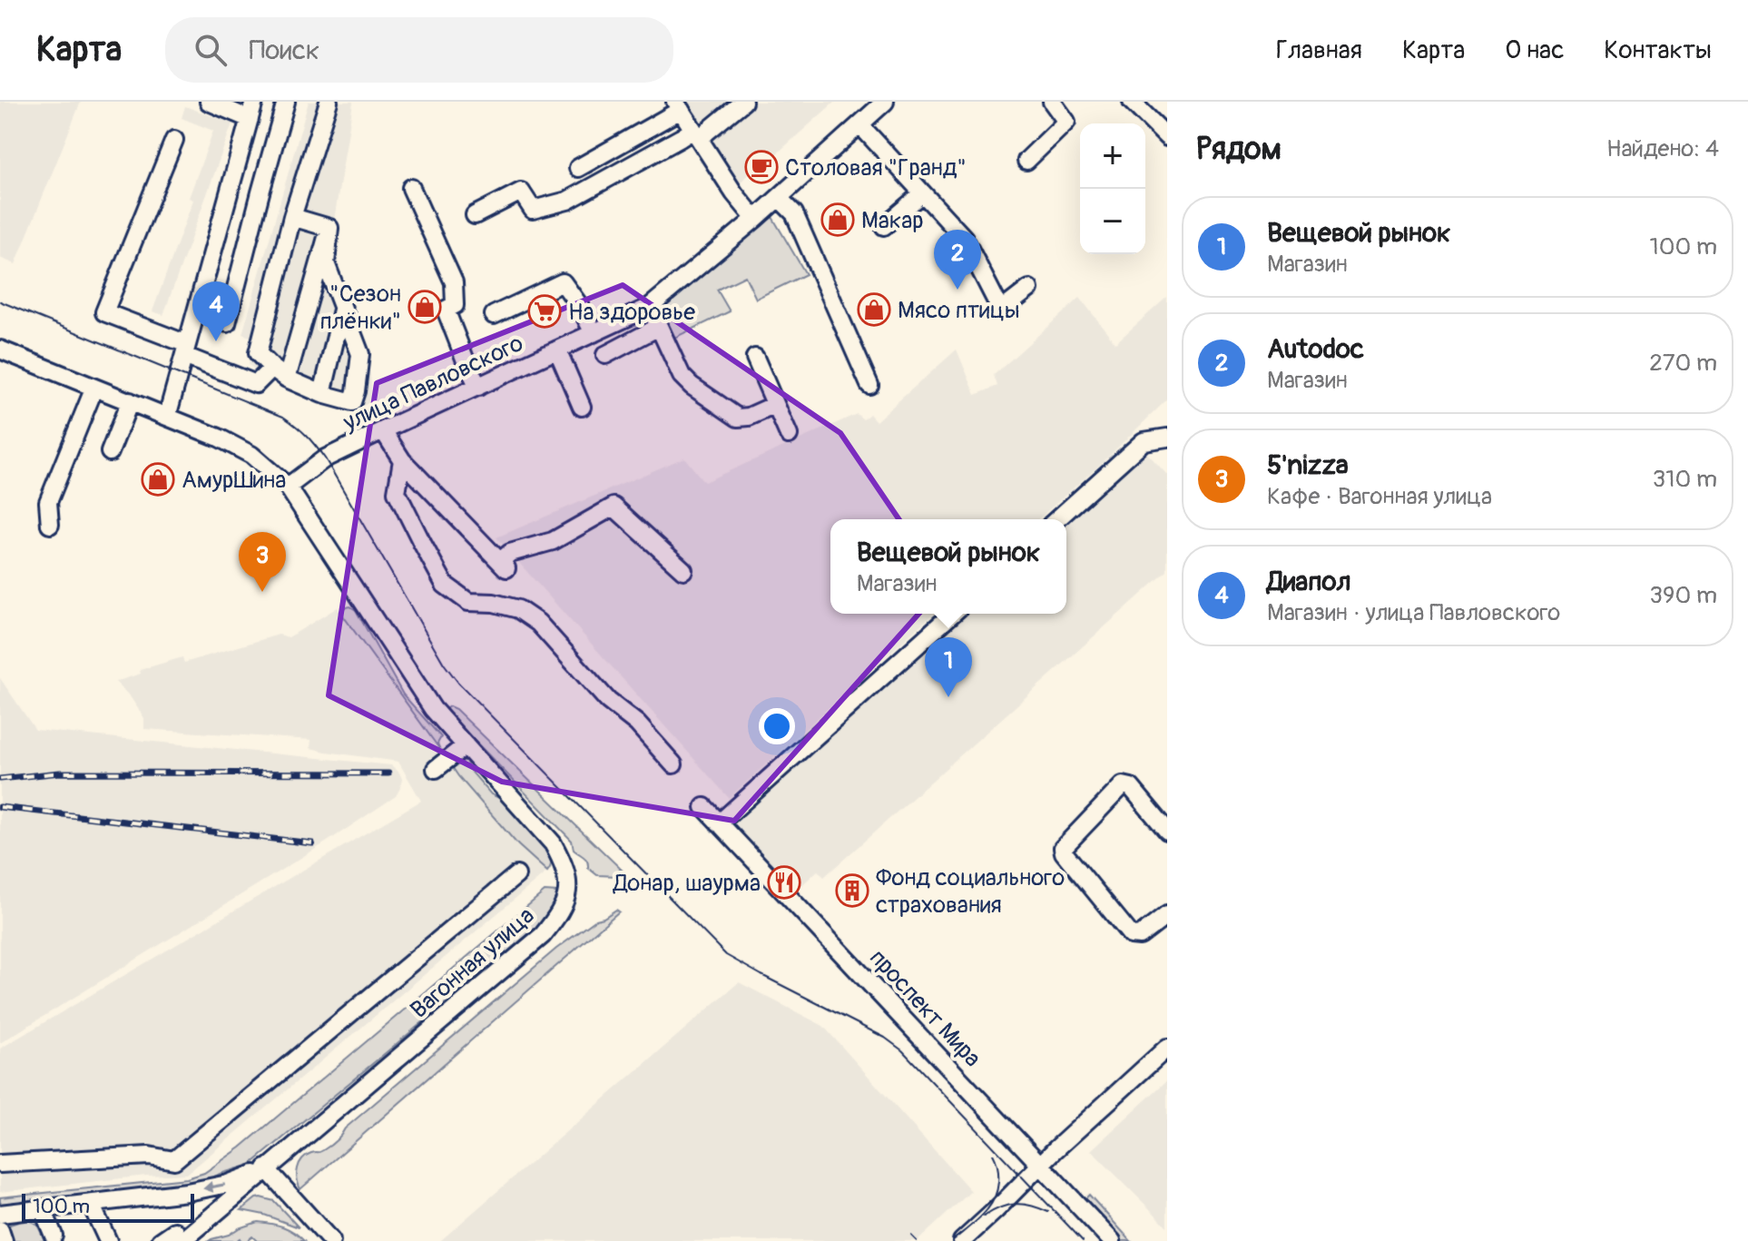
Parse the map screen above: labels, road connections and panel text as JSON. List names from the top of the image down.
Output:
{
  "streets": {
    "street": ["улица Павловского", "Вагонная улица", "проспект Мира"]
  },
  "crossings": [
    ["улица Павловского", "Вагонная улица"]
  ],
  "places": {
    "cafe": ["Столовая \"Гранд\""],
    "shop": [
      "Макар",
      "\"Сезон плёнки\"",
      "Мясо птицы",
      "АмурШина"
    ],
    "supermarket": ["На здоровье"],
    "restaurant": ["Донар, шаурма"],
    "building": ["Фонд социального страхования"]
  },
  "scale_bar": "100 m",
  "page": {
    "header": "Карта",
    "search": "Поиск",
    "nav": [
      "Главная",
      "Карта",
      "О нас",
      "Контакты"
    ],
    "heading": ["Рядом", "Найдено: 4"],
    "map_buttons": ["+", "−"],
    "list": [
      {
        "mark": "1",
        "name": "Вещевой рынок",
        "note": "Магазин",
        "value": "100 m"
      },
      {
        "mark": "2",
        "name": "Autodoc",
        "note": "Магазин",
        "value": "270 m"
      },
      {
        "mark": "3",
        "name": "5'nizza",
        "note": "Кафе · Вагонная улица",
        "value": "310 m"
      },
      {
        "mark": "4",
        "name": "Диапол",
        "note": "Магазин · улица Павловского",
        "value": "390 m"
      }
    ],
    "pins": [
      "2",
      "4",
      "3",
      "1"
    ],
    "popup": ["Вещевой рынок", "Магазин"],
    "scale": "100 m"
  }
}
